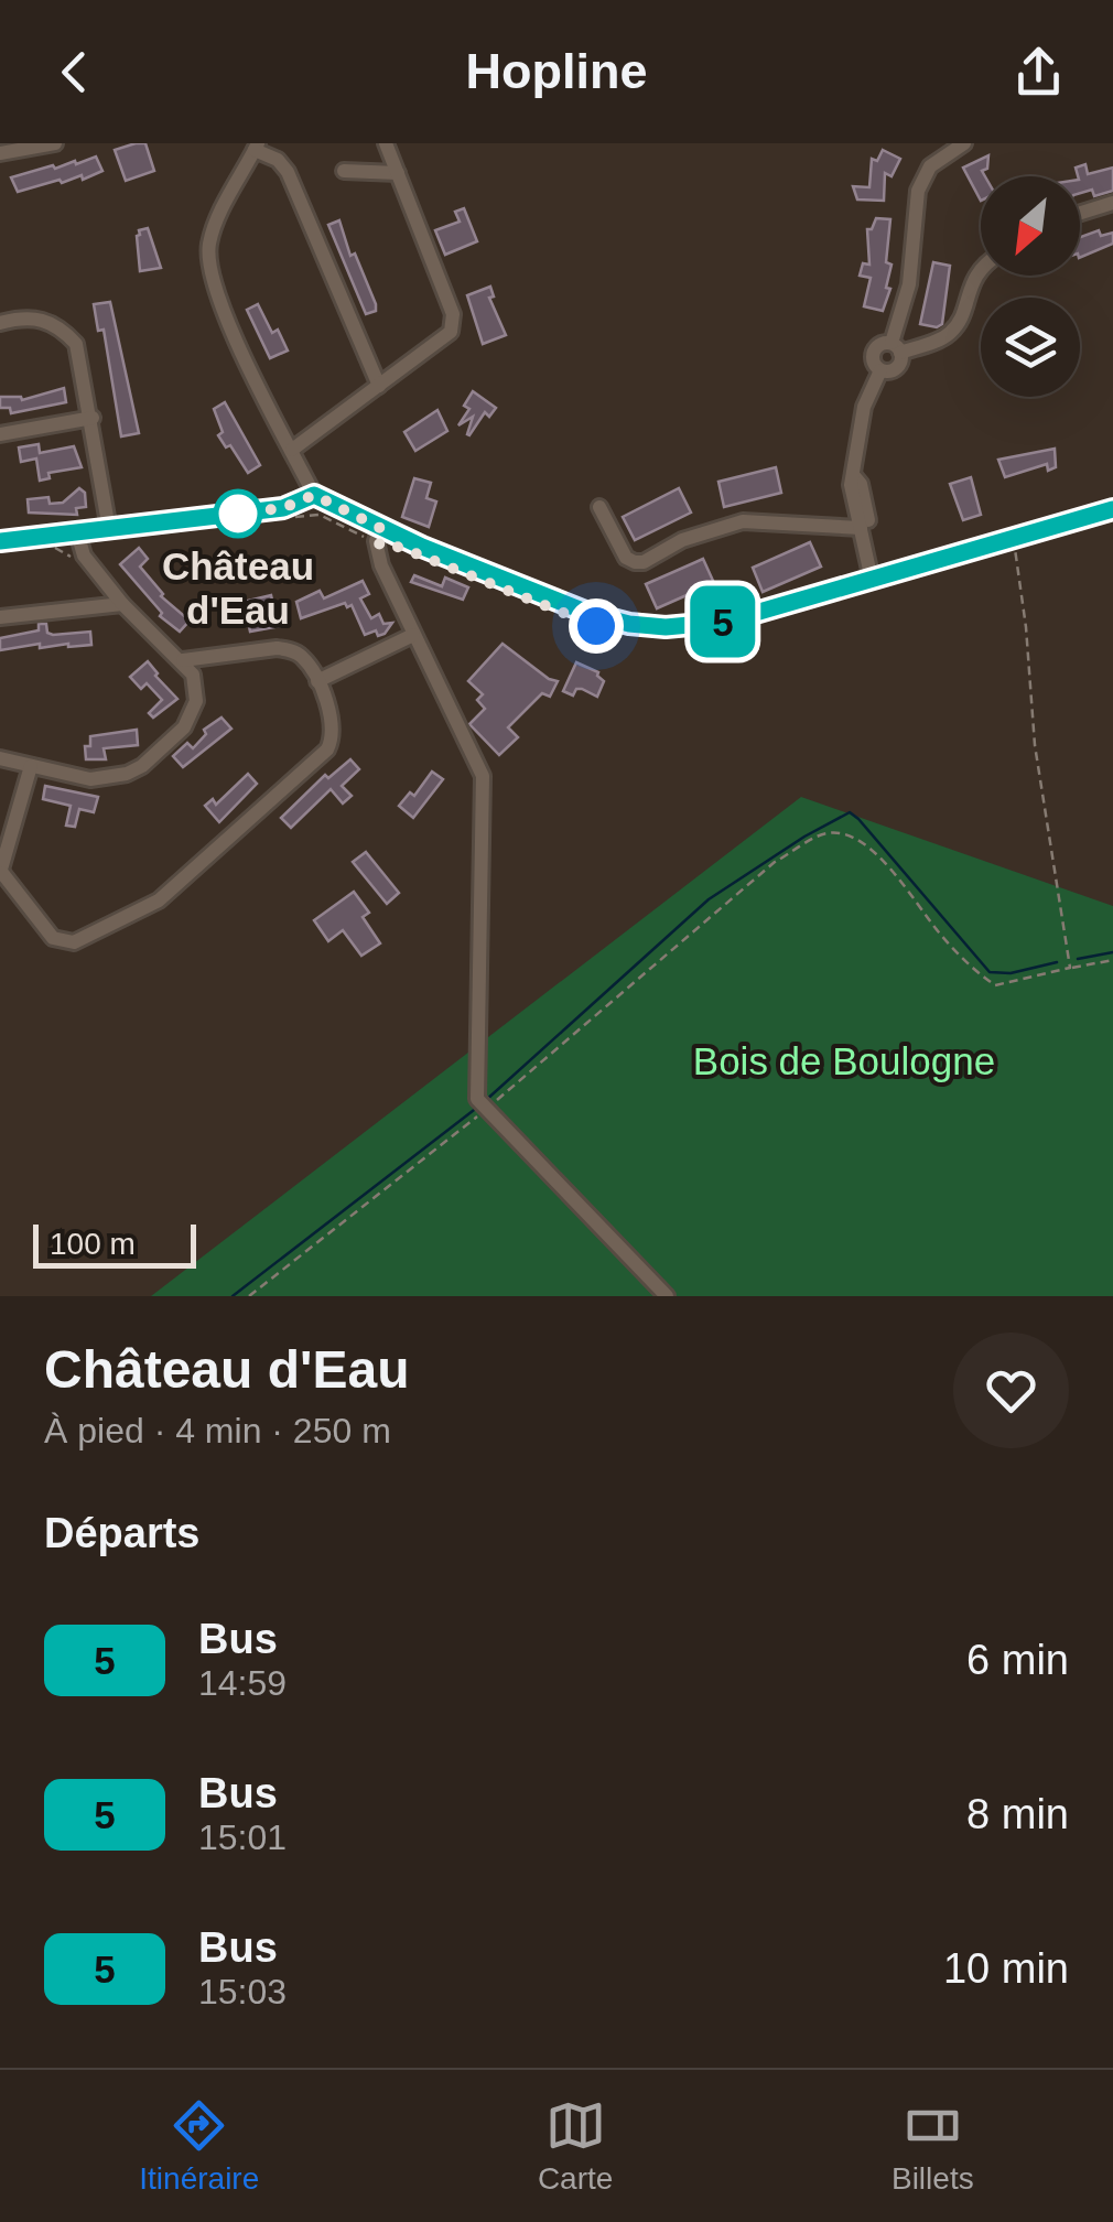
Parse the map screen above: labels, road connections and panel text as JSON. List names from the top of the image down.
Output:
{
  "parks": ["Bois de Boulogne"],
  "places": ["Château d'Eau"],
  "lines": ["bus line 5"],
  "scale_bar": "100 m",
  "north": "bottom left",
  "page": {
    "header": "Hopline",
    "on_map": "5",
    "scale": "100 m",
    "heading": [
      ["Château d'Eau", "À pied · 4 min · 250 m"],
      "Départs"
    ],
    "list": [
      {
        "mark": "5",
        "name": "Bus",
        "note": "14:59",
        "value": "6 min"
      },
      {
        "mark": "5",
        "name": "Bus",
        "note": "15:01",
        "value": "8 min"
      },
      {
        "mark": "5",
        "name": "Bus",
        "note": "15:03",
        "value": "10 min"
      }
    ],
    "tabs": ["Itinéraire", "Carte", "Billets"]
  }
}
